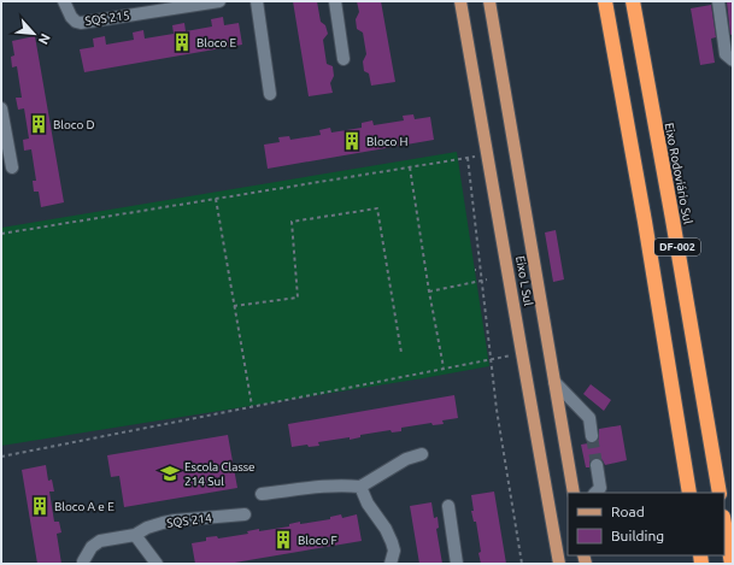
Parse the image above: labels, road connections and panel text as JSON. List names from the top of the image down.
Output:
{
  "streets": {
    "highway": ["Eixo Rodoviário Sul", "DF-002"],
    "main road": ["Eixo L Sul"],
    "street": ["SQS 215", "SQS 214"]
  },
  "places": {
    "building": [
      "Bloco E",
      "Bloco D",
      "Bloco H",
      "Bloco A e E",
      "Bloco F"
    ],
    "school or university": ["Escola Classe 214 Sul"]
  },
  "legend": ["Road", "Building"],
  "north": "bottom right"
}
